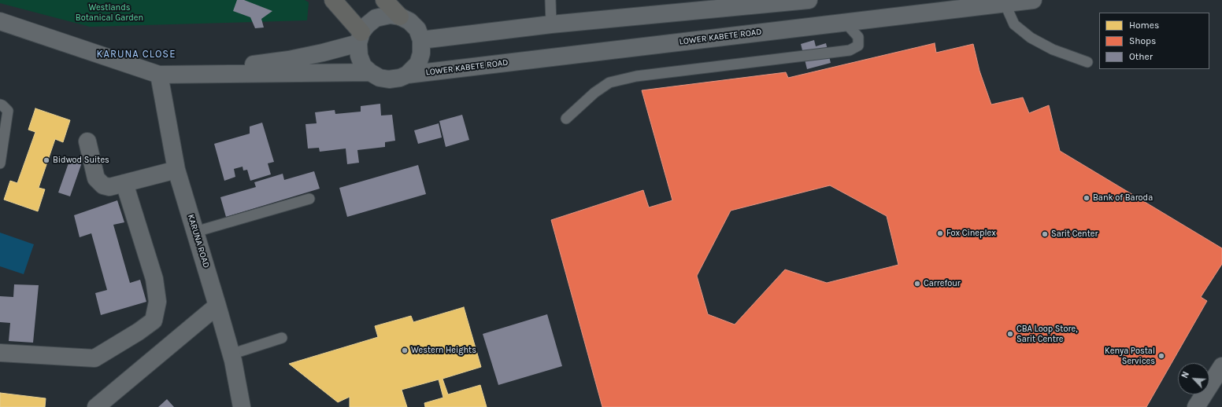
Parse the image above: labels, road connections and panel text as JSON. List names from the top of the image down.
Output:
{
  "streets": {
    "main road": ["LOWER KABETE ROAD", "KARUNA ROAD"]
  },
  "crossings": [
    ["LOWER KABETE ROAD", "KARUNA ROAD"]
  ],
  "districts": ["KARUNA CLOSE"],
  "parks": ["Westlands Botanical Garden"],
  "places": [
    "Bidwod Suites",
    "Bank of Baroda",
    "Fox Cineplex",
    "Sarit Center",
    "Carrefour",
    "CBA Loop Store, Sarit Centre",
    "Western Heights",
    "Kenya Postal Services"
  ],
  "legend": ["Homes", "Shops", "Other"],
  "north": "top left"
}
